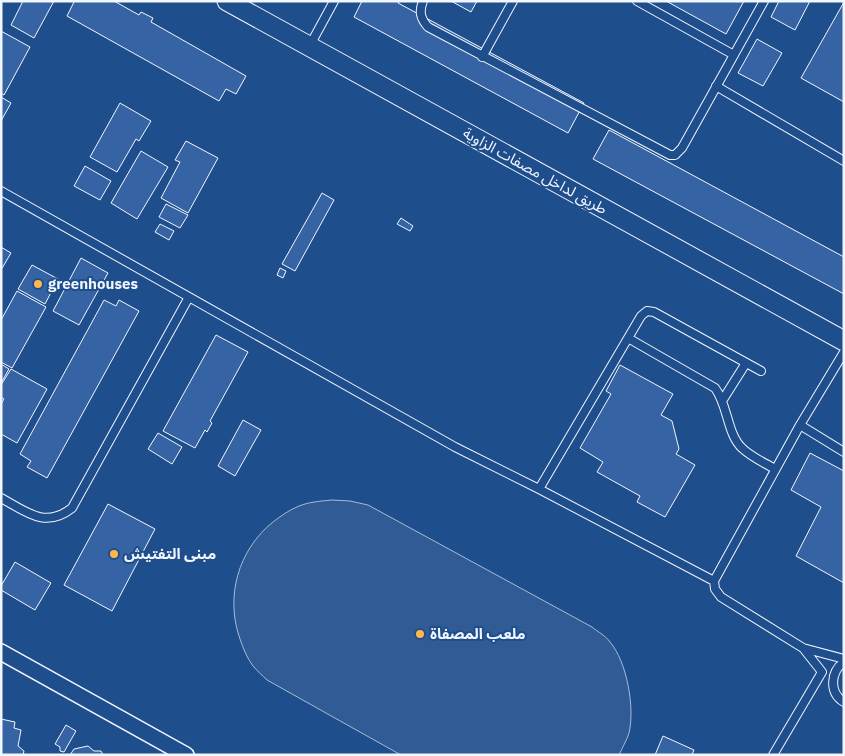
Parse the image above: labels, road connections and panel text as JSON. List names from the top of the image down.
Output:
{
  "streets": {
    "street": ["طريق لداخل مصفات الزاوية"]
  },
  "places": ["greenhouses", "مبنى التفتيش", "ملعب المصفاة"]
}
